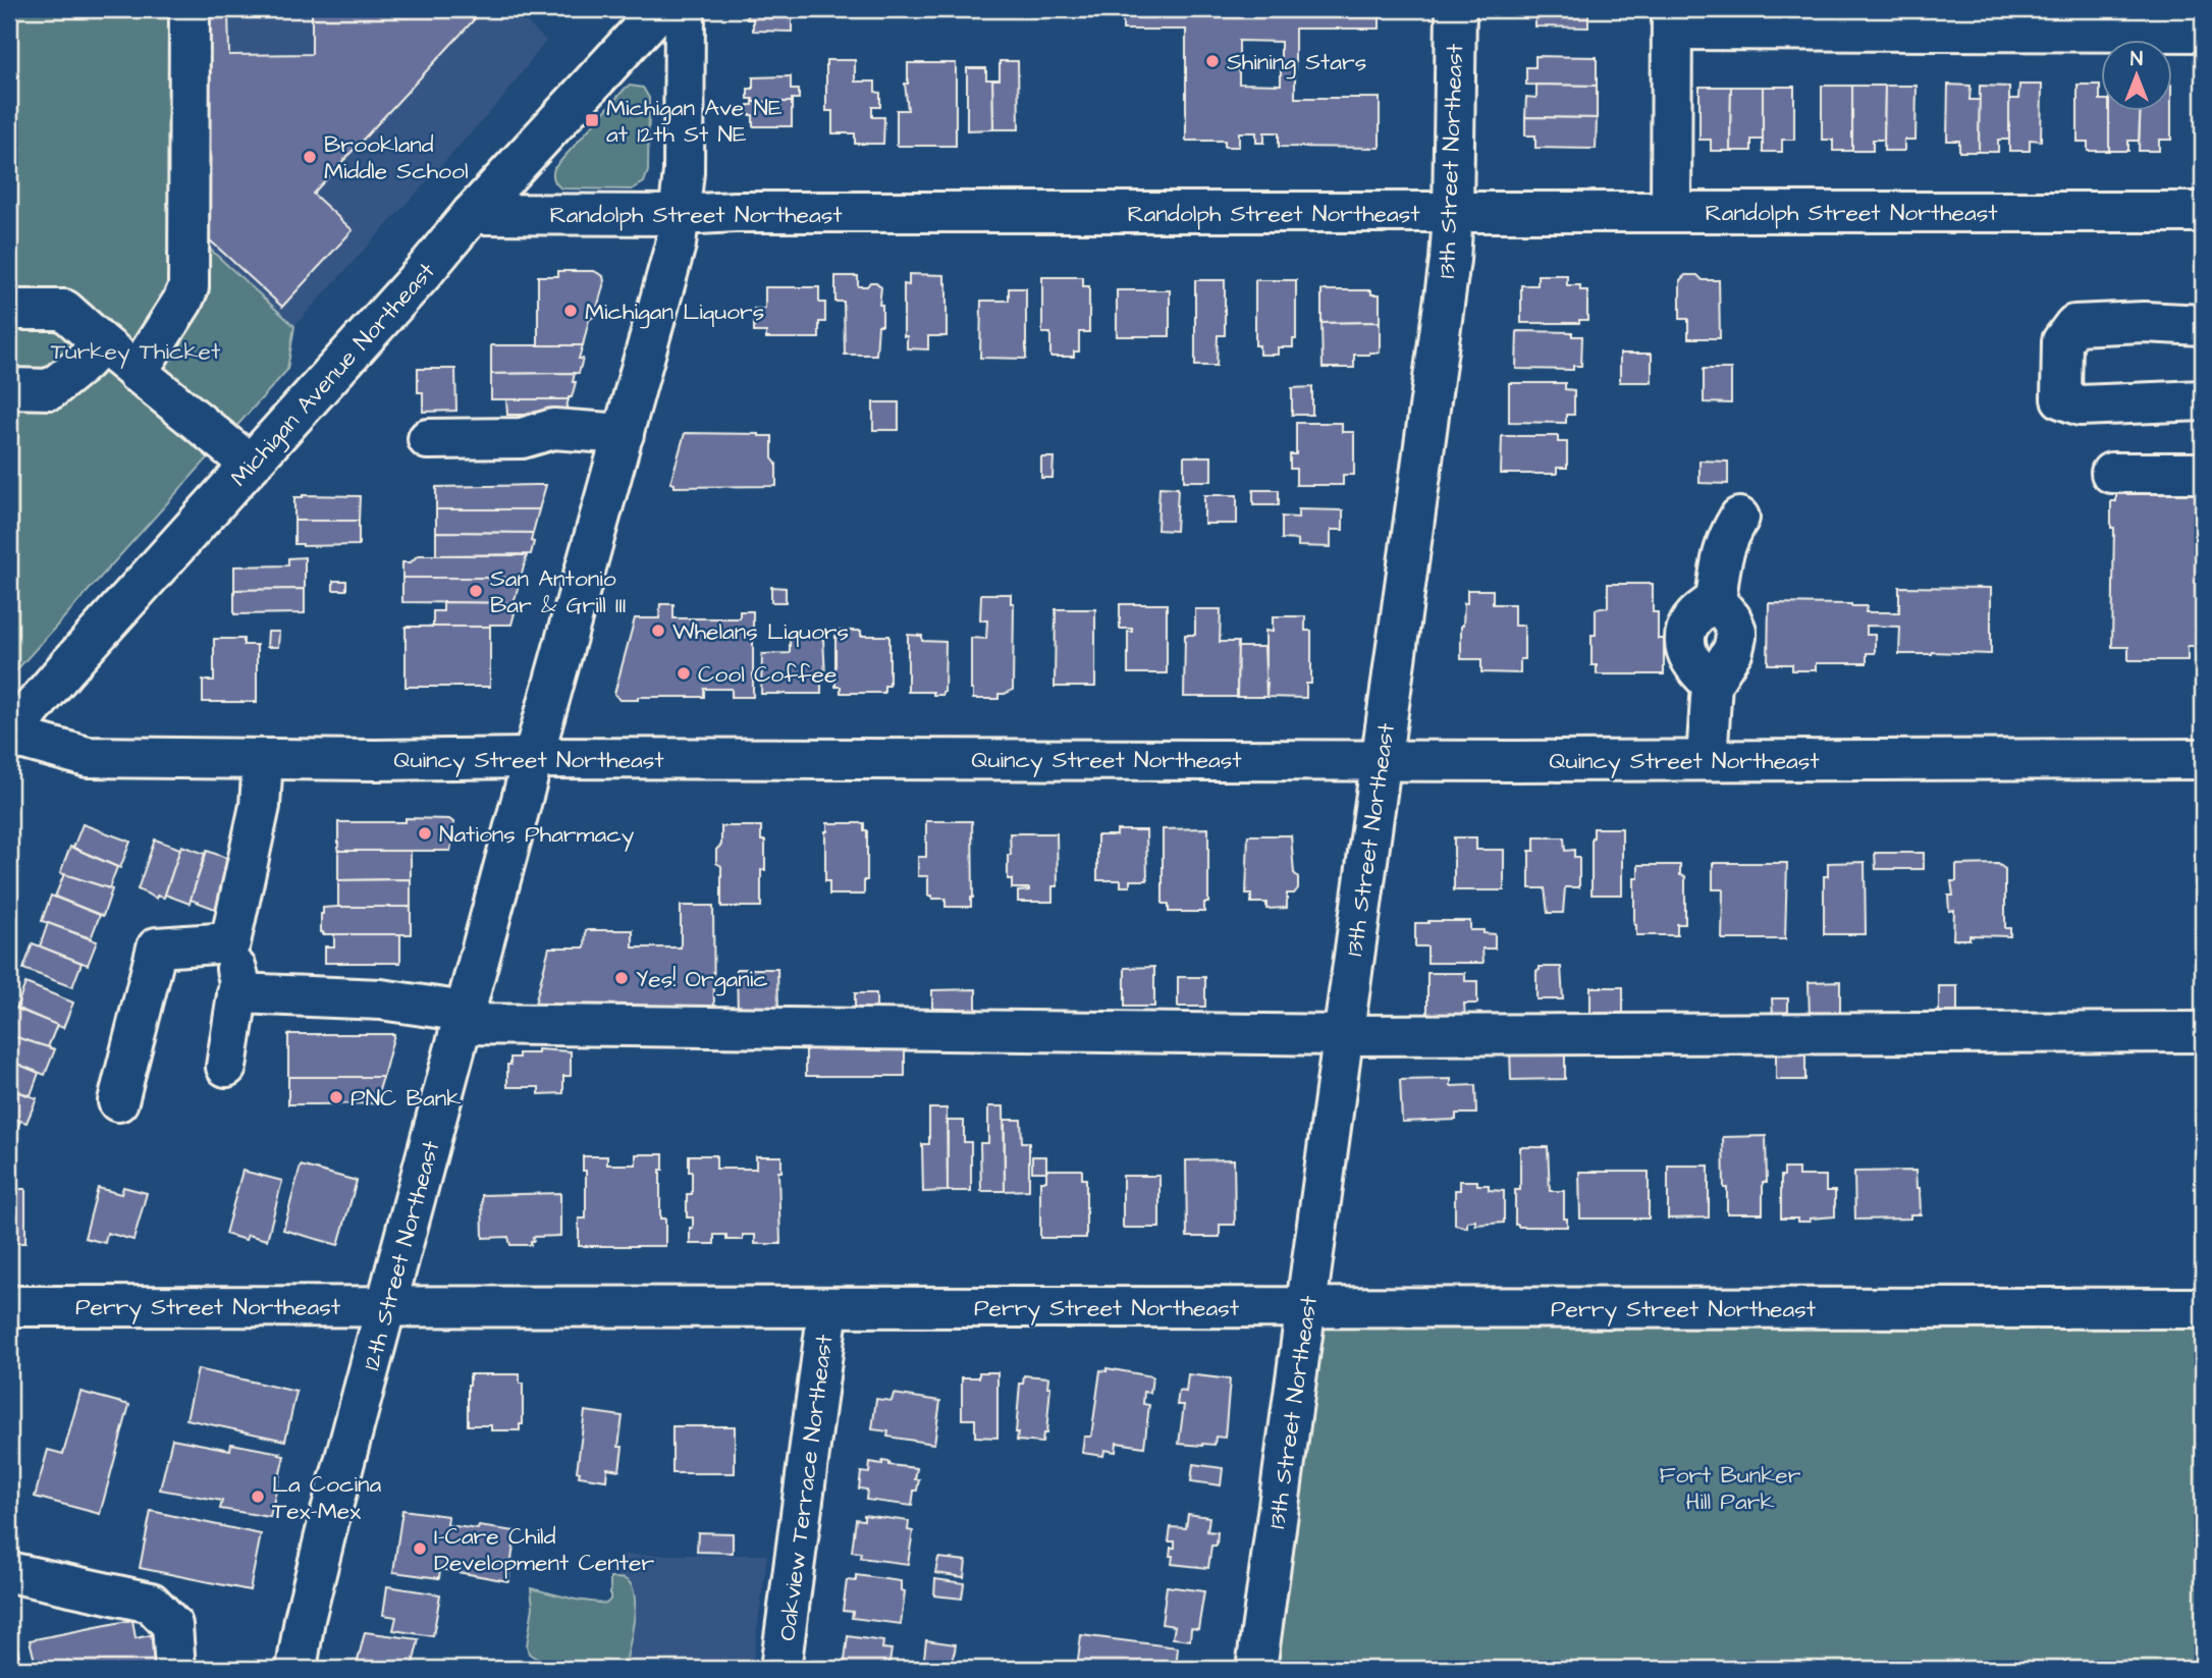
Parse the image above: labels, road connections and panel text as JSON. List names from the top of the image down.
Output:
{
  "streets": {
    "street": [
      "13th Street Northeast",
      "Randolph Street Northeast",
      "Michigan Avenue Northeast",
      "Quincy Street Northeast",
      "12th Street Northeast",
      "Perry Street Northeast",
      "Oakview Terrace Northeast"
    ]
  },
  "crossings": [
    ["13th Street Northeast", "Randolph Street Northeast"],
    ["13th Street Northeast", "Quincy Street Northeast"],
    ["13th Street Northeast", "Perry Street Northeast"],
    ["Randolph Street Northeast", "Michigan Avenue Northeast"],
    ["Randolph Street Northeast", "12th Street Northeast"],
    ["Michigan Avenue Northeast", "Quincy Street Northeast"],
    ["Quincy Street Northeast", "12th Street Northeast"],
    ["12th Street Northeast", "Perry Street Northeast"],
    ["Perry Street Northeast", "Oakview Terrace Northeast"]
  ],
  "parks": ["Turkey Thicket", "Fort Bunker Hill Park"],
  "places": {
    "other": [
      "Shining Stars",
      "Brookland Middle School",
      "Michigan Liquors",
      "San Antonio Bar & Grill III",
      "Whelans Liquors",
      "Cool Coffee",
      "Nations Pharmacy",
      "Yes! Organic",
      "PNC Bank",
      "La Cocina Tex-Mex",
      "I-Care Child Development Center"
    ],
    "transit": ["Michigan Ave NE at 12th St NE"]
  },
  "north": "top"
}
